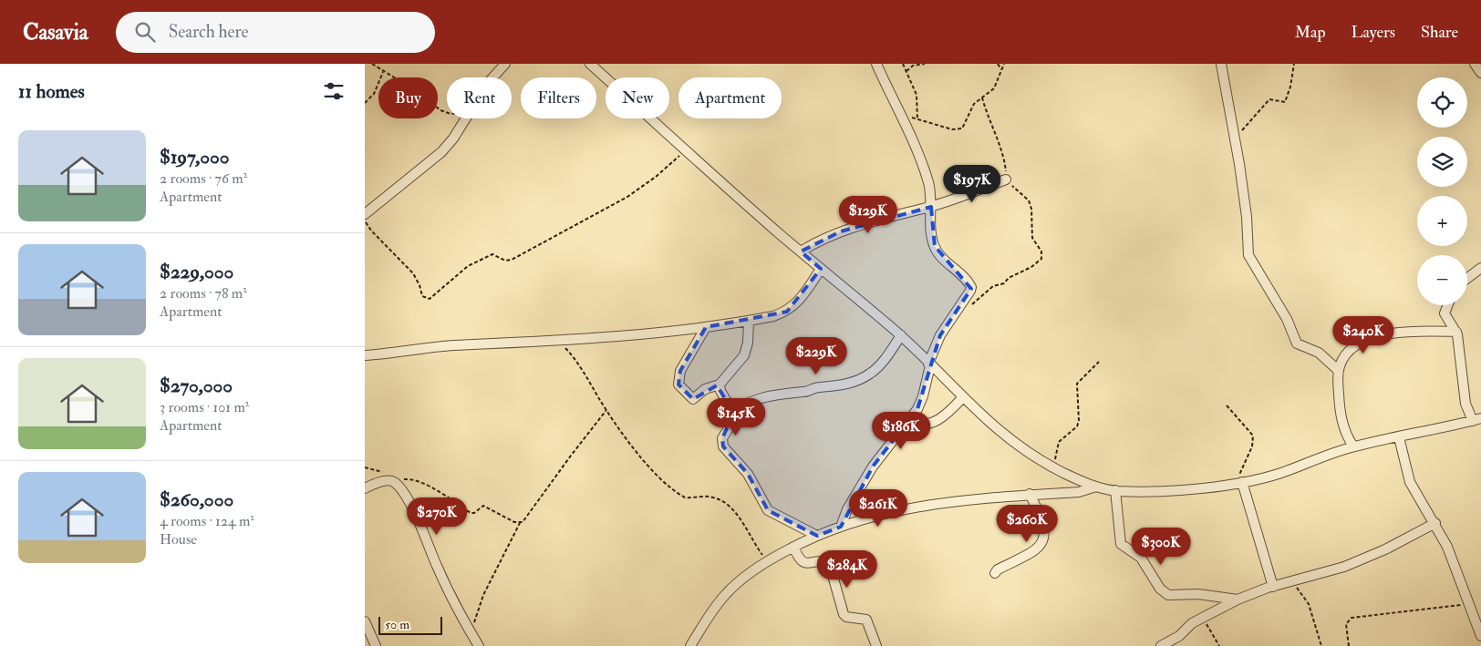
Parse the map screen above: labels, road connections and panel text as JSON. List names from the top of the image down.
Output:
{
  "scale_bar": "50 m",
  "page": {
    "header": "Casavia",
    "search": "Search here",
    "nav": ["Map", "Layers", "Share"],
    "heading": "11 homes",
    "map_buttons": ["+", "−"],
    "chip": [
      "Buy",
      "Rent",
      "Filters",
      "New",
      "Apartment"
    ],
    "list": [
      {
        "name": "$197,000",
        "note": "2 rooms · 76 m² · Apartment"
      },
      {
        "name": "$229,000",
        "note": "2 rooms · 78 m² · Apartment"
      },
      {
        "name": "$270,000",
        "note": "3 rooms · 101 m² · Apartment"
      },
      {
        "name": "$260,000",
        "note": "4 rooms · 124 m² · House"
      }
    ],
    "price": [
      "$197K",
      "$129K",
      "$240K",
      "$229K",
      "$145K",
      "$186K",
      "$261K",
      "$270K",
      "$260K",
      "$300K",
      "$284K"
    ],
    "scale": "50 m"
  }
}
